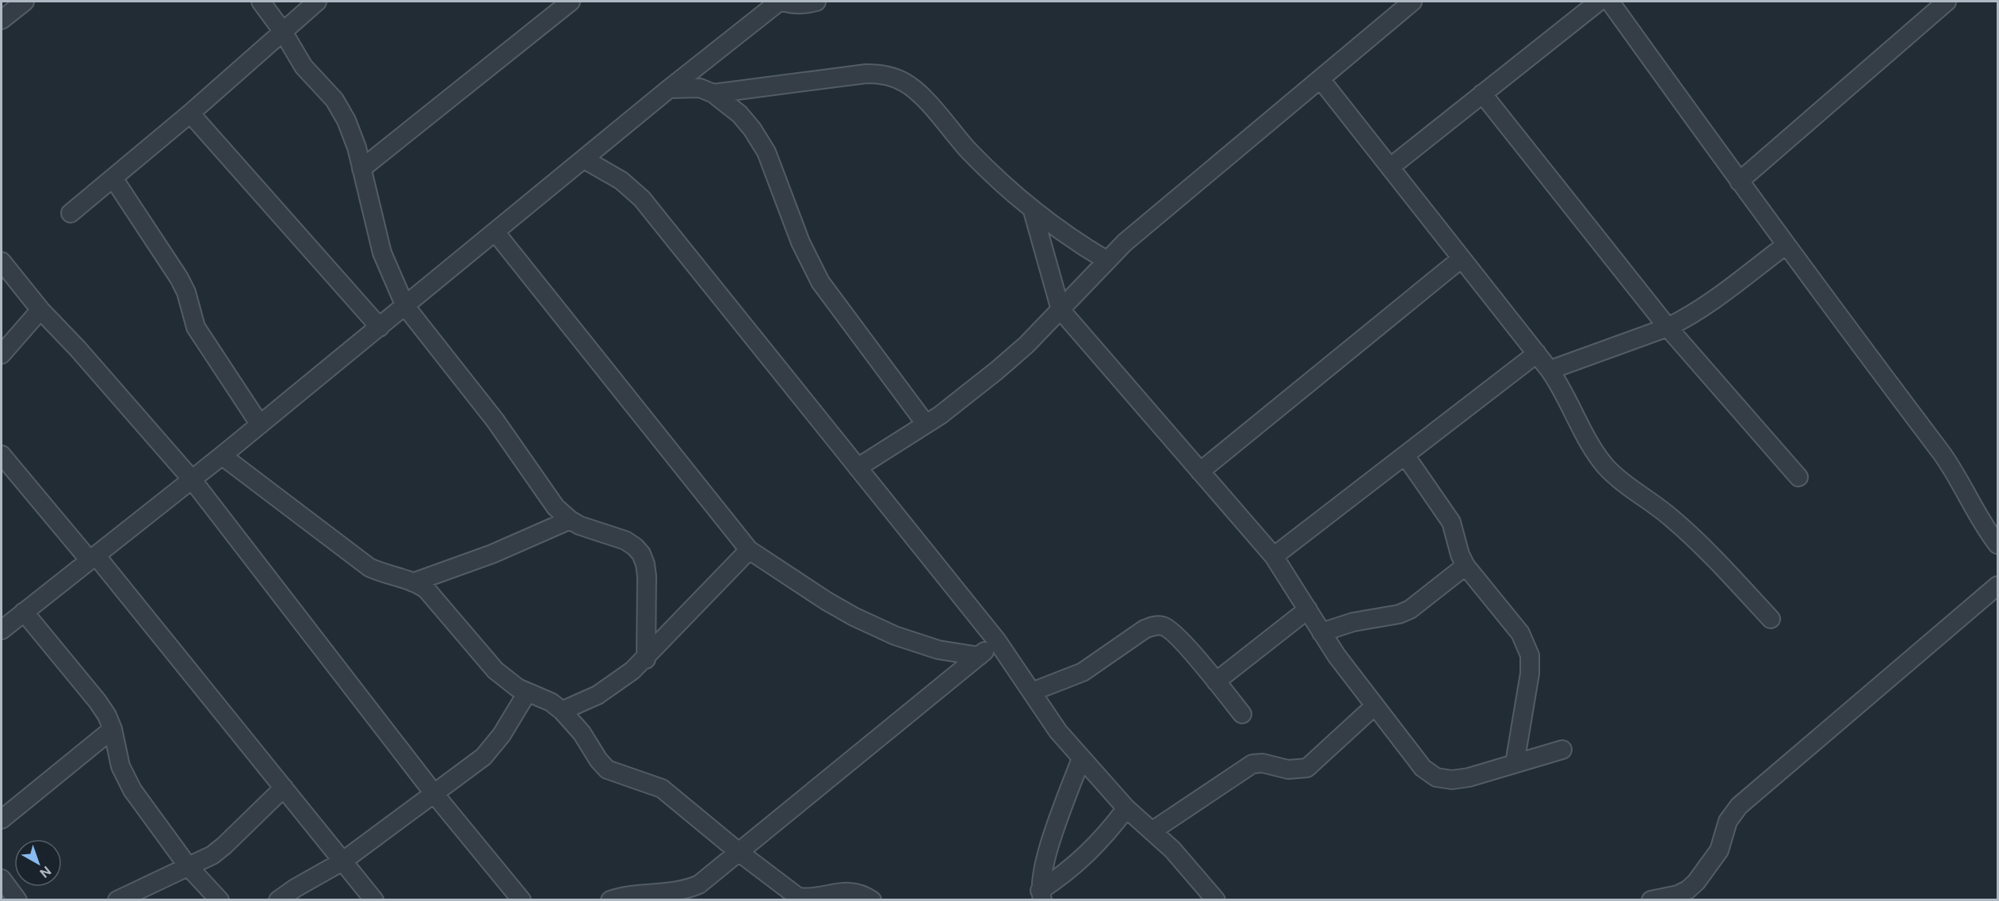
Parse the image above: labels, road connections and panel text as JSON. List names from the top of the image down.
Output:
{
  "north": "bottom right"
}
